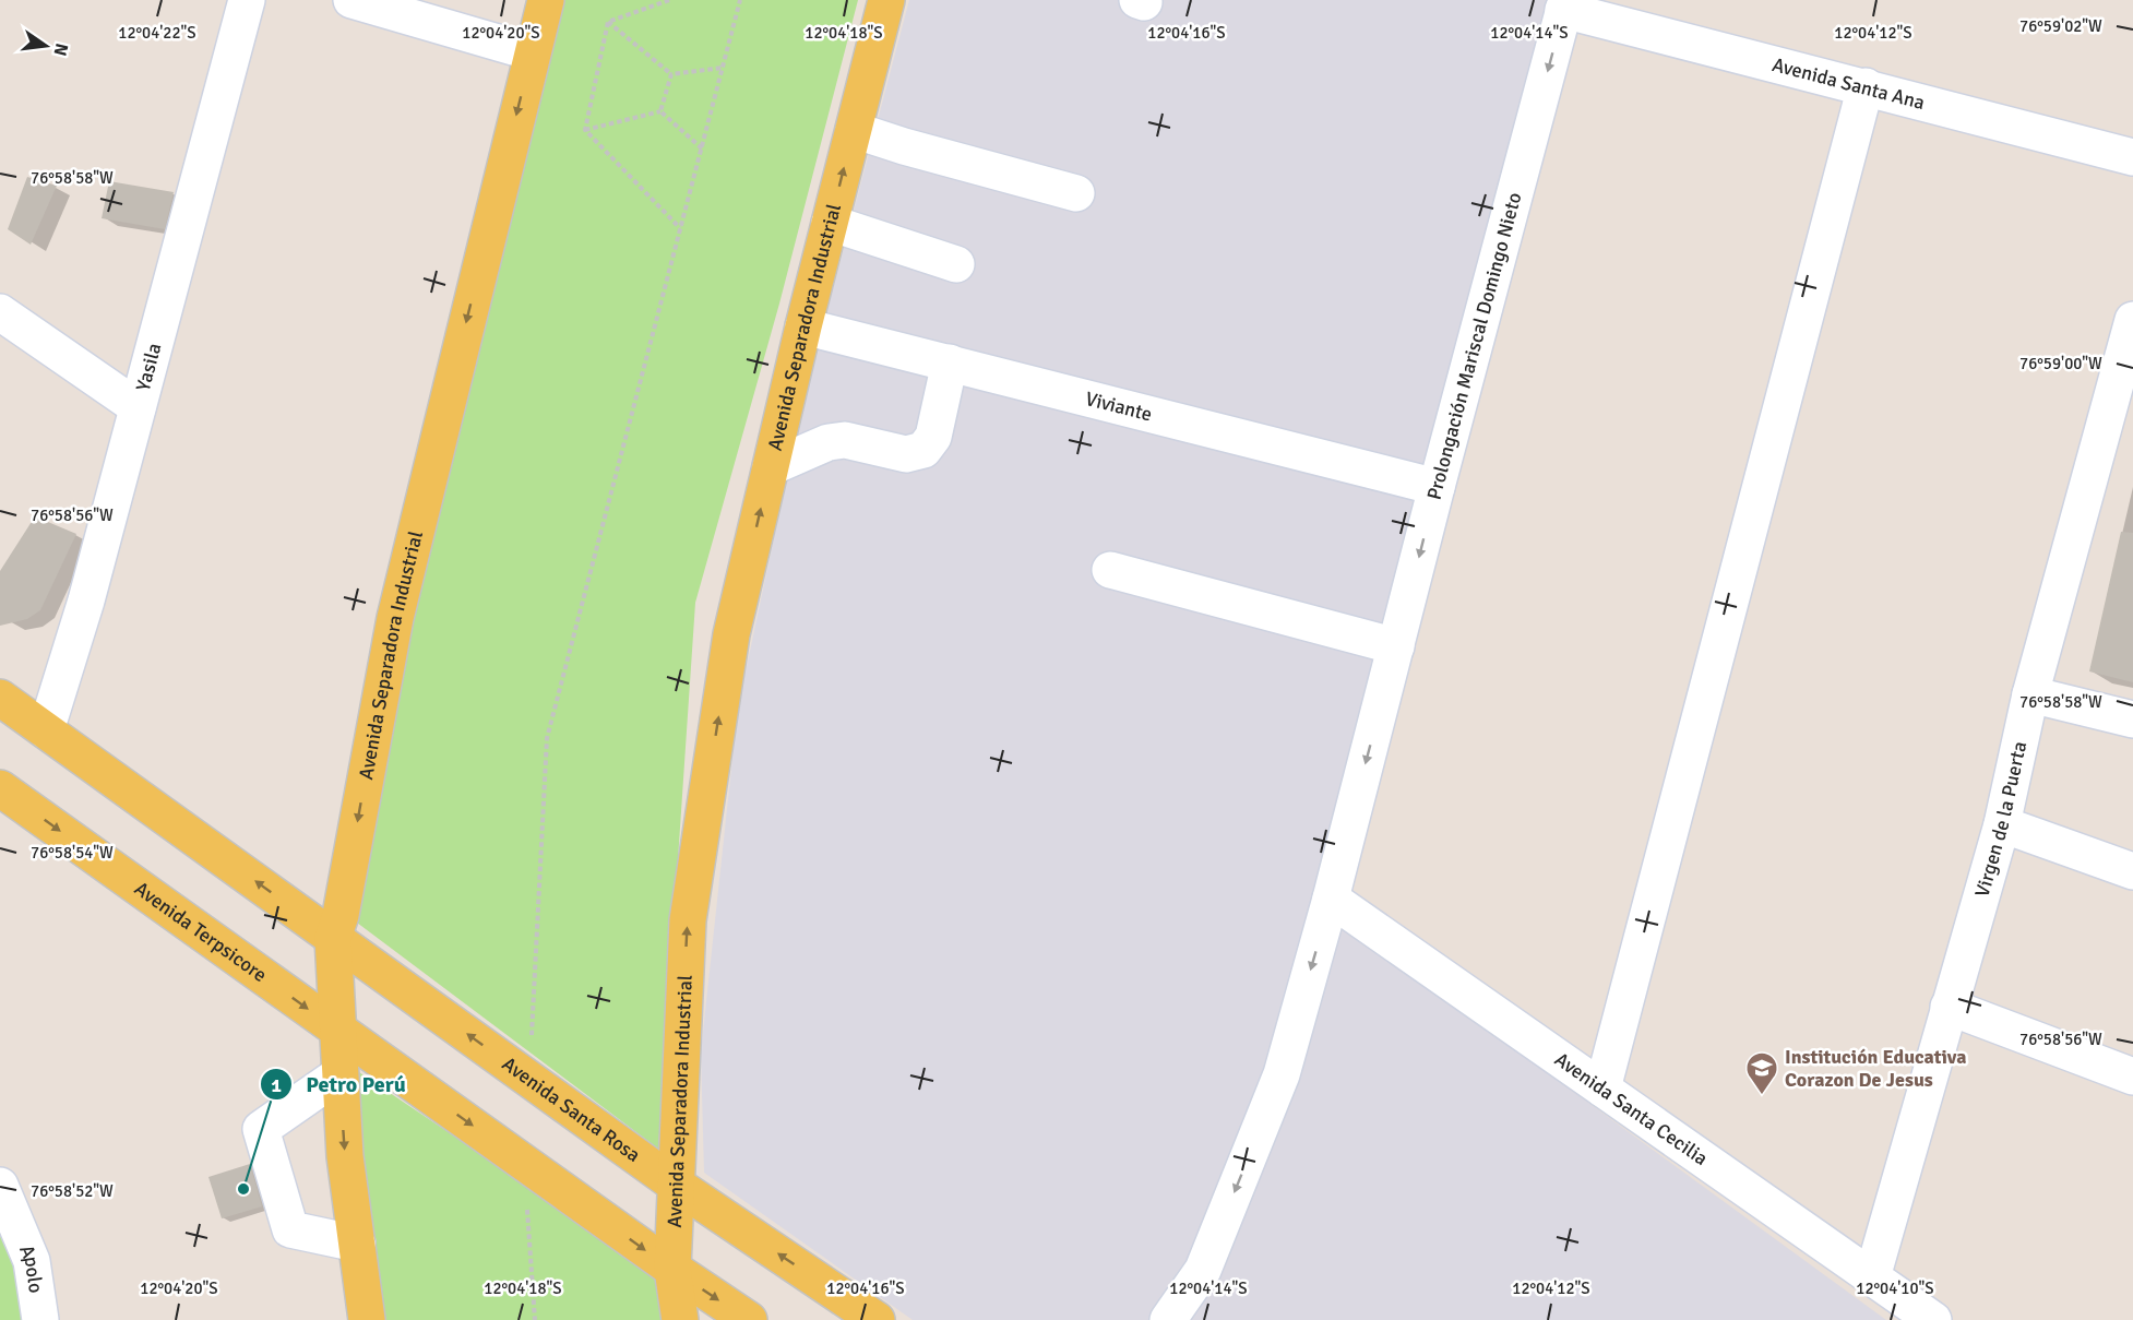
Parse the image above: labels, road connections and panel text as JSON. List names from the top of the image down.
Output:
{
  "streets": {
    "main road": ["Avenida Separadora Industrial", "Avenida Terpsicore", "Avenida Santa Rosa"],
    "street": [
      "Avenida Santa Ana",
      "Prolongación Mariscal Domingo Nieto",
      "Yasila",
      "Viviante",
      "Virgen de la Puerta",
      "Avenida Santa Cecilia",
      "Apolo"
    ]
  },
  "crossings": [
    ["Avenida Santa Ana", "Prolongación Mariscal Domingo Nieto"],
    ["Avenida Separadora Industrial", "Viviante"],
    ["Avenida Separadora Industrial", "Avenida Terpsicore"],
    ["Avenida Separadora Industrial", "Avenida Santa Rosa"],
    ["Prolongación Mariscal Domingo Nieto", "Viviante"],
    ["Prolongación Mariscal Domingo Nieto", "Avenida Santa Cecilia"],
    ["Virgen de la Puerta", "Avenida Santa Cecilia"]
  ],
  "places": {
    "school or university": ["Institución Educativa Corazon De Jesus"],
    "other": ["Petro Perú"]
  },
  "north": "right",
  "coordinates": [
    "76°59'02\"W",
    "12°04'22\"S",
    "12°04'20\"S",
    "12°04'18\"S",
    "12°04'16\"S",
    "12°04'14\"S",
    "12°04'12\"S",
    "76°58'58\"W",
    "76°59'00\"W",
    "76°58'56\"W",
    "76°58'54\"W",
    "76°58'52\"W",
    "12°04'10\"S"
  ]
}
